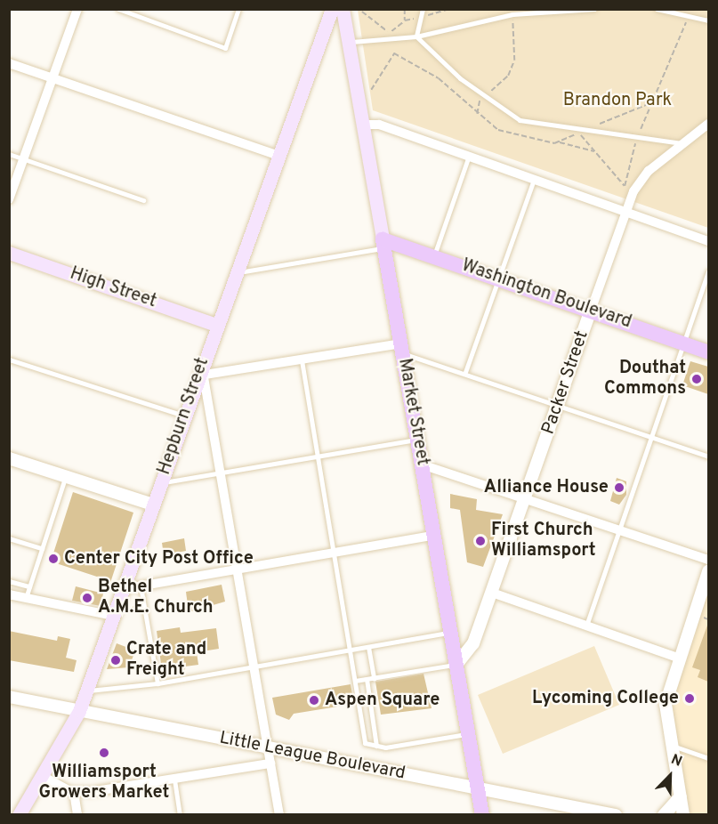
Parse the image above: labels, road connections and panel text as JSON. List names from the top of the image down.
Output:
{
  "streets": {
    "main road": [
      "High Street",
      "Washington Boulevard",
      "Market Street",
      "Hepburn Street"
    ],
    "street": ["Packer Street", "Little League Boulevard"]
  },
  "crossings": [
    ["High Street", "Hepburn Street"],
    ["Washington Boulevard", "Packer Street"],
    ["Washington Boulevard", "Market Street"],
    ["Packer Street", "Market Street"],
    ["Market Street", "Little League Boulevard"],
    ["Hepburn Street", "Little League Boulevard"]
  ],
  "parks": ["Brandon Park"],
  "places": [
    "Douthat Commons",
    "Alliance House",
    "First Church Williamsport",
    "Center City Post Office",
    "Bethel A.M.E. Church",
    "Crate and Freight",
    "Lycoming College",
    "Aspen Square",
    "Williamsport Growers Market"
  ],
  "north": "top right"
}
